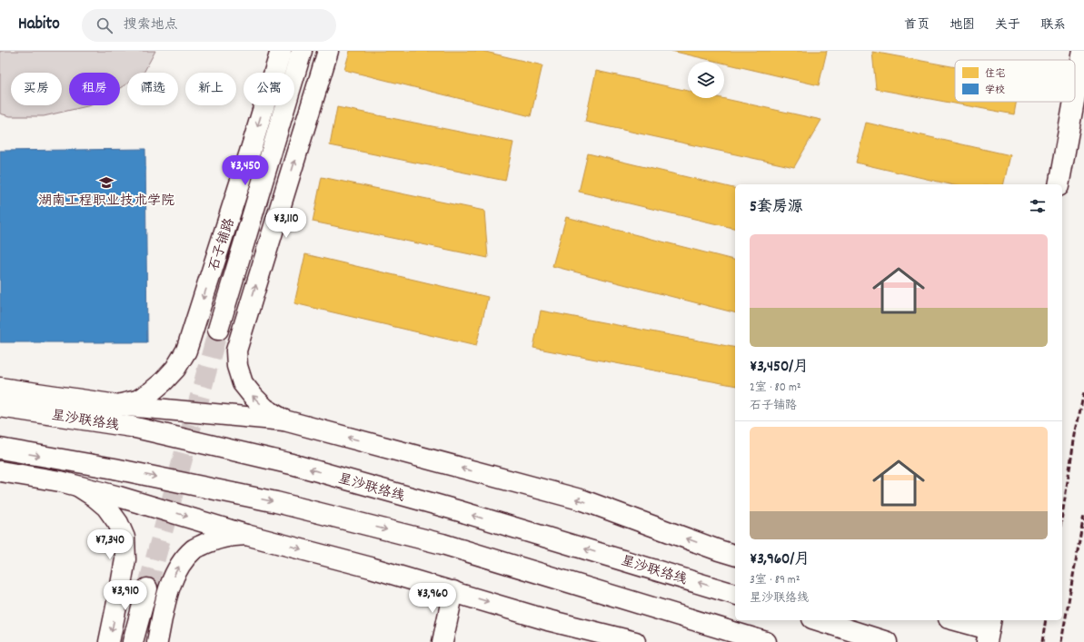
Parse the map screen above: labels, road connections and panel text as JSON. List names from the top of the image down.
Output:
{
  "streets": {
    "main road": ["石子铺路", "星沙联络线"]
  },
  "places": {
    "school or university": ["湖南工程职业技术学院"]
  },
  "legend": ["住宅", "学校"],
  "page": {
    "header": "Habito",
    "search": "搜索地点",
    "nav": [
      "首页",
      "地图",
      "关于",
      "联系"
    ],
    "chip": [
      "买房",
      "租房",
      "筛选",
      "新上",
      "公寓"
    ],
    "price": [
      "¥3,450",
      "¥3,110",
      "¥7,340",
      "¥3,910",
      "¥3,960"
    ],
    "heading": "5套房源",
    "list": [
      {
        "name": "¥3,450/月",
        "note": "2室 · 80 m² · 石子铺路"
      },
      {
        "name": "¥3,960/月",
        "note": "3室 · 89 m² · 星沙联络线"
      }
    ]
  }
}
